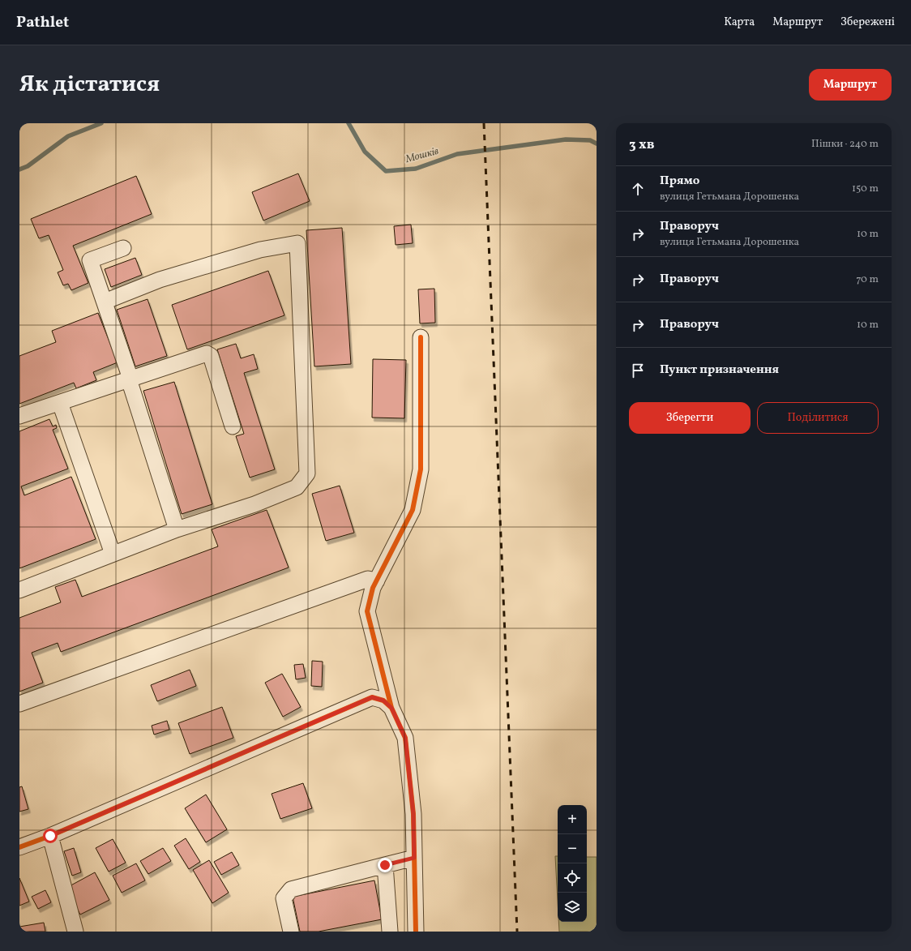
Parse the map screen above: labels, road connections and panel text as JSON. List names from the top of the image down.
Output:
{
  "water": ["Мошків"],
  "page": {
    "header": "Pathlet",
    "nav": ["Карта", "Маршрут", "Збережені"],
    "title": "Як дістатися",
    "buttons": [
      "Маршрут",
      ["Зберегти", "Поділитися"]
    ],
    "heading": ["3 хв", "Пішки · 240 m"],
    "list": [
      ["Прямо", "вулиця Гетьмана Дорошенка", "150 m"],
      ["Праворуч", "вулиця Гетьмана Дорошенка", "10 m"],
      ["Праворуч", "70 m"],
      ["Праворуч", "10 m"],
      "Пункт призначення"
    ],
    "map_buttons": ["+", "−"]
  }
}
